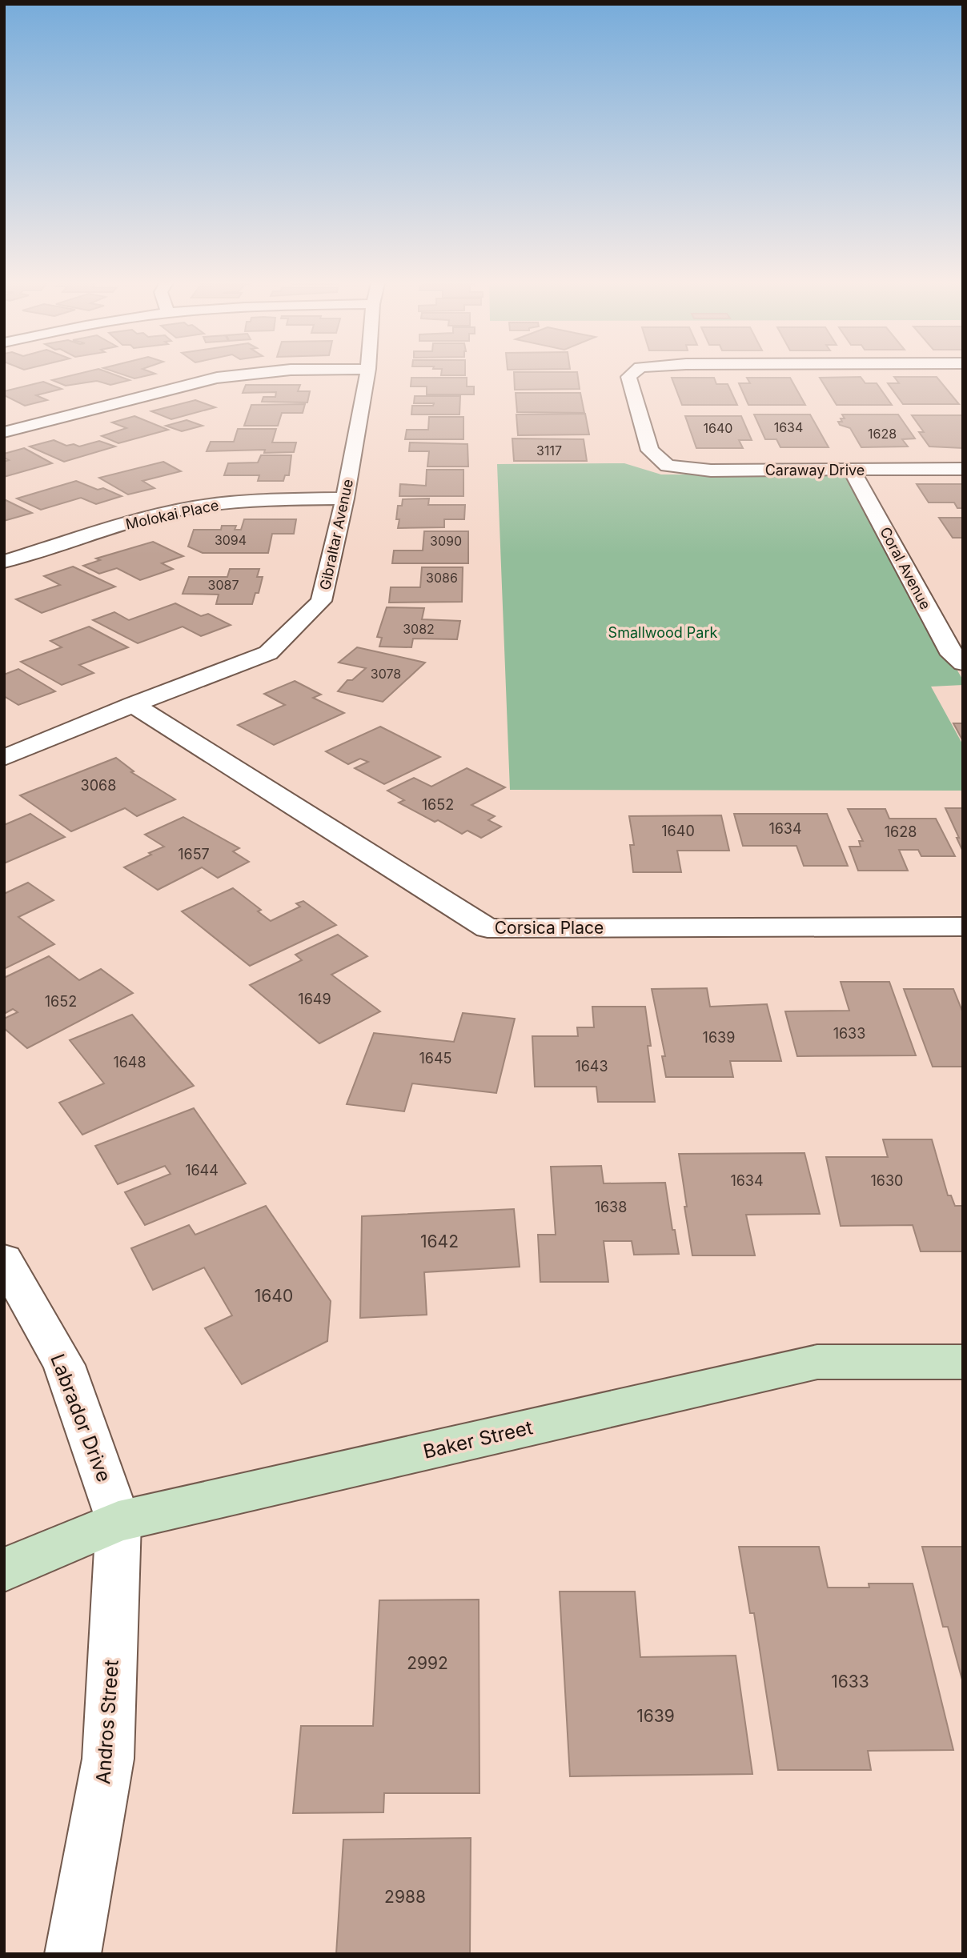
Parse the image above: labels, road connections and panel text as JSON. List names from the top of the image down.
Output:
{
  "streets": {
    "street": [
      "Caraway Drive",
      "Molokai Place",
      "Gibraltar Avenue",
      "Coral Avenue",
      "Corsica Place",
      "Labrador Drive",
      "Baker Street",
      "Andros Street"
    ]
  },
  "crossings": [
    ["Caraway Drive", "Coral Avenue"],
    ["Molokai Place", "Gibraltar Avenue"],
    ["Gibraltar Avenue", "Corsica Place"],
    ["Labrador Drive", "Baker Street"],
    ["Labrador Drive", "Andros Street"],
    ["Baker Street", "Andros Street"]
  ],
  "parks": ["Smallwood Park"],
  "house_numbers": [
    "1634",
    "1640",
    "1628",
    "3117",
    "3094",
    "3090",
    "3086",
    "3087",
    "3082",
    "3078",
    "3068",
    "1652",
    "1634",
    "1640",
    "1628",
    "1657",
    "1649",
    "1652",
    "1633",
    "1639",
    "1645",
    "1648",
    "1643",
    "1644",
    "1634",
    "1630",
    "1638",
    "1642",
    "1640",
    "2992",
    "1633",
    "1639",
    "2988"
  ]
}
